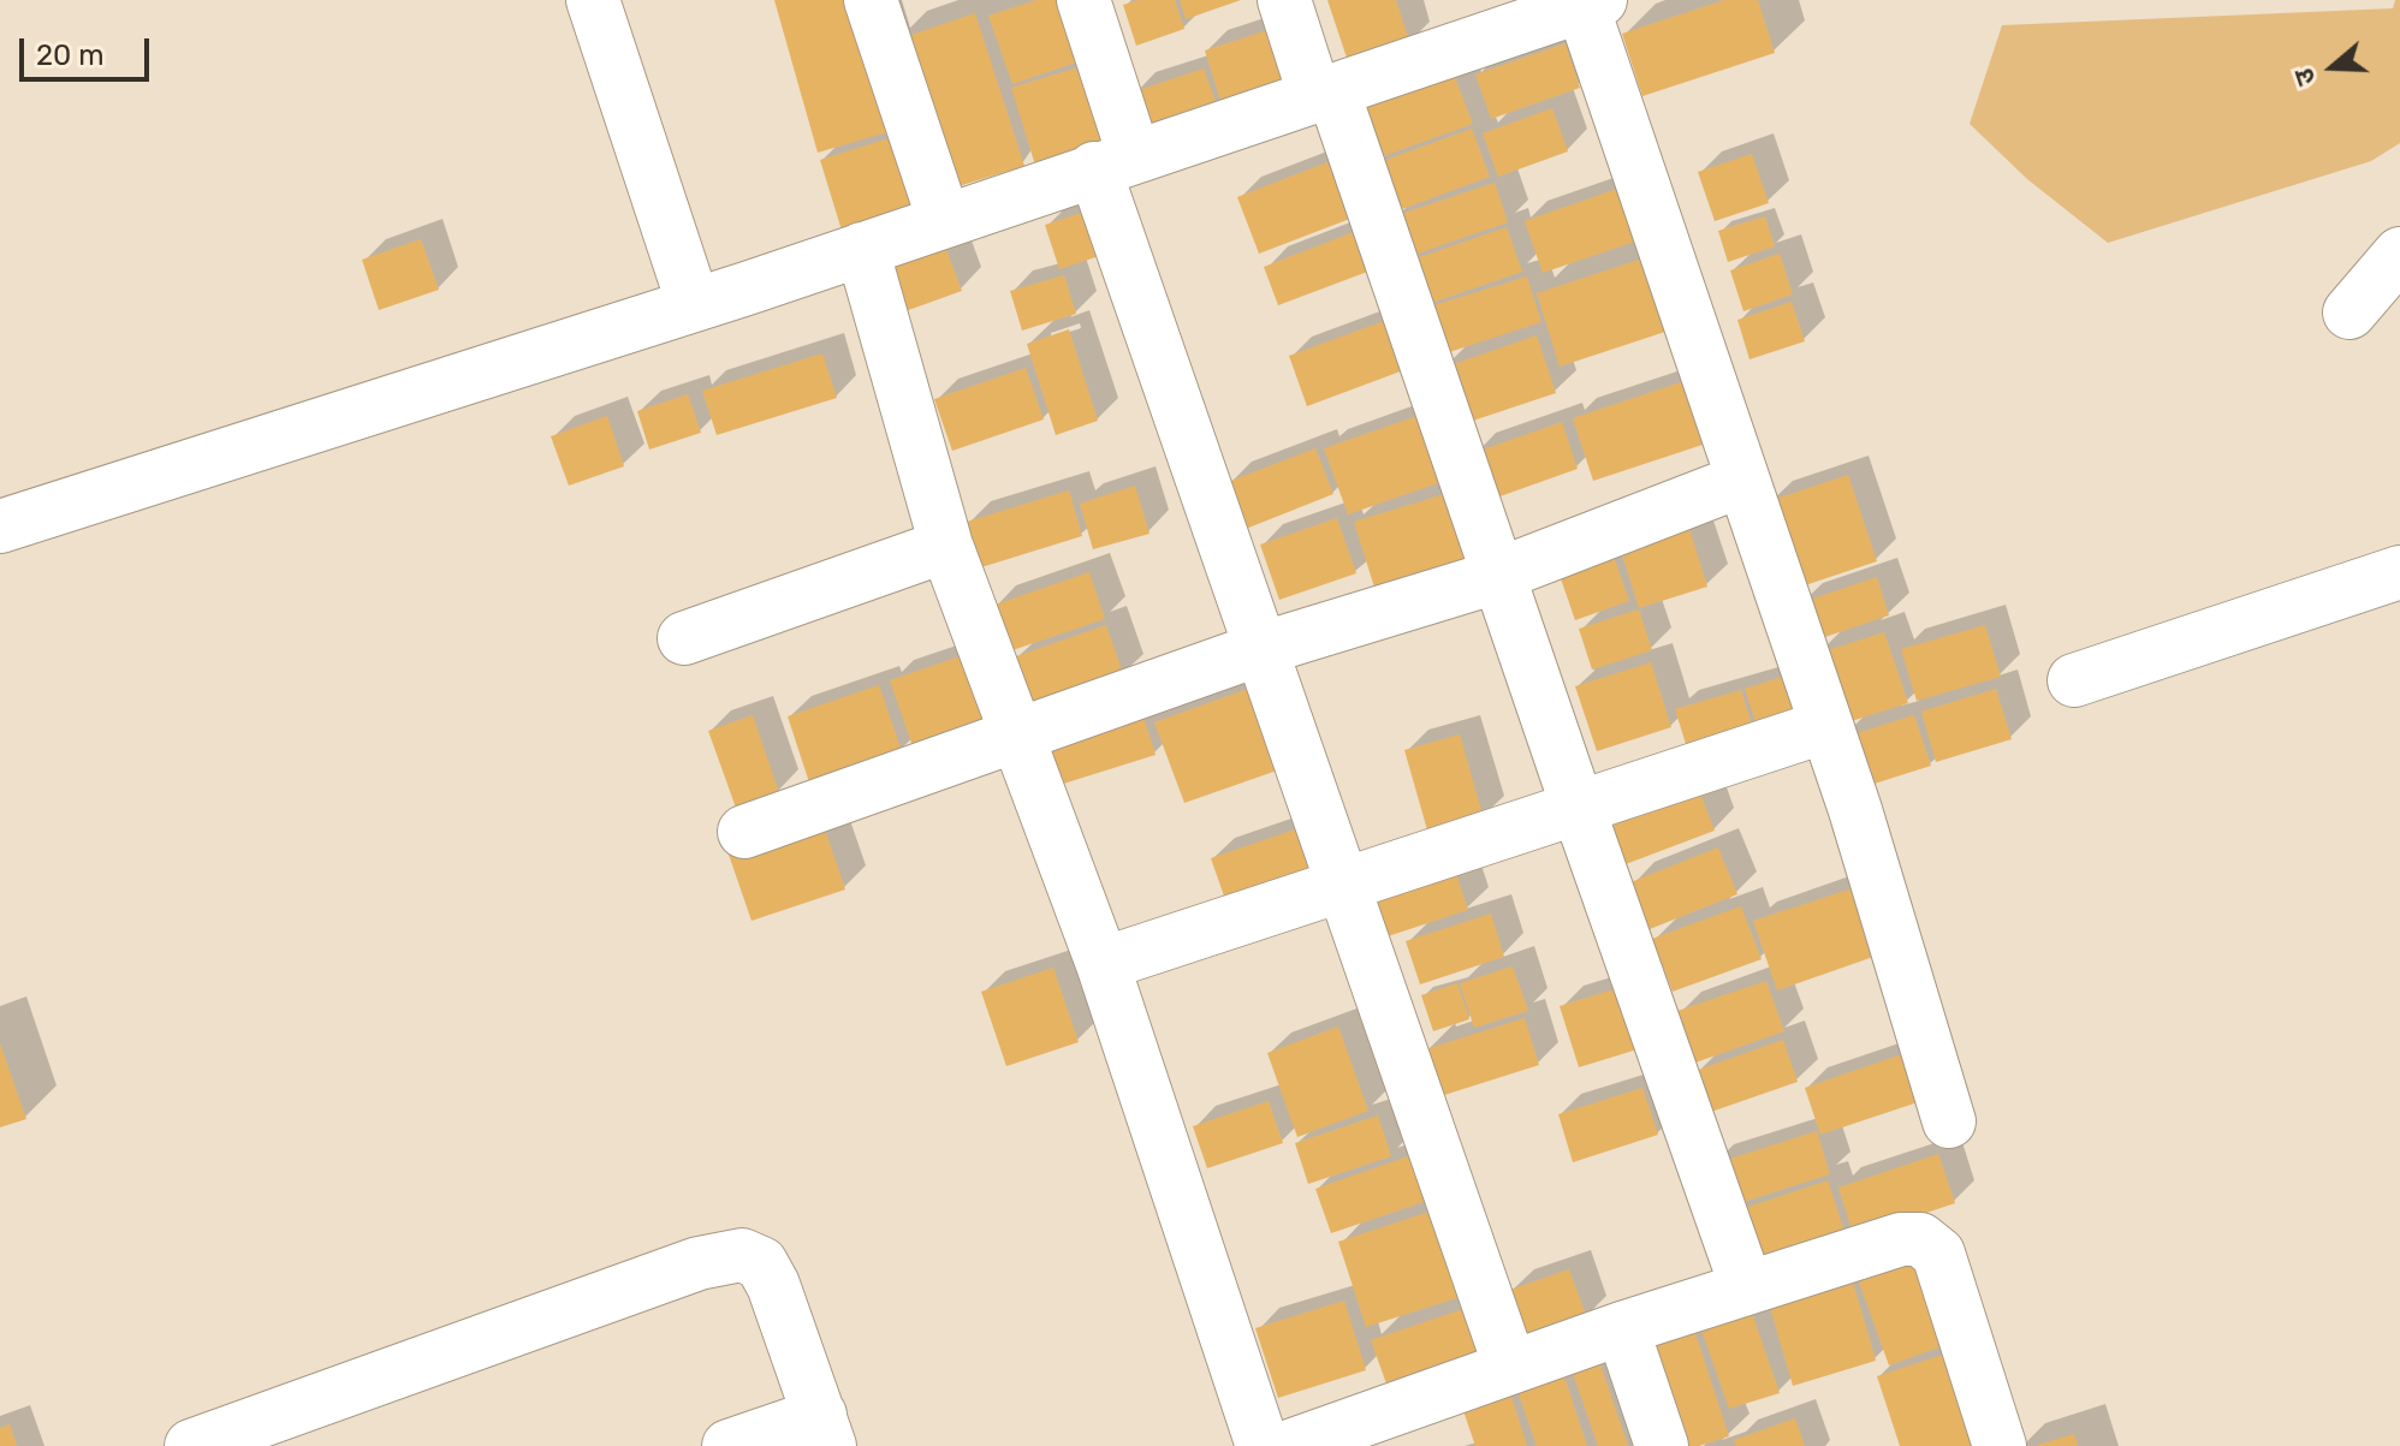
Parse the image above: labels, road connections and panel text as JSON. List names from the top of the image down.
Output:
{
  "scale_bar": "20 m",
  "north": "left"
}
